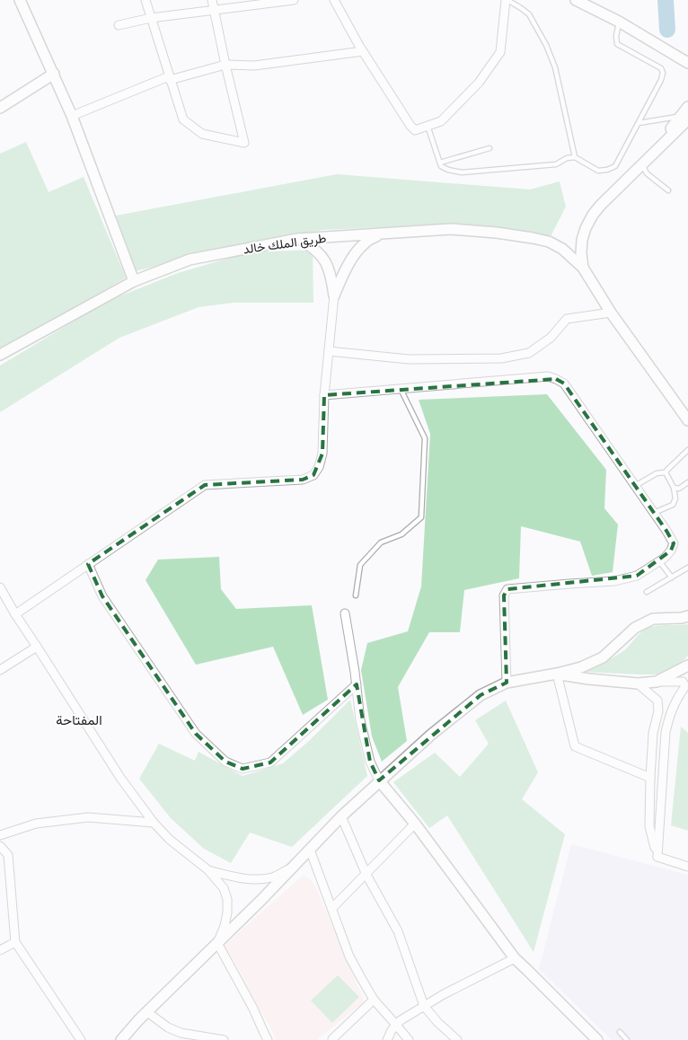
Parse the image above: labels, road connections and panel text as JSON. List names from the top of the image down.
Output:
{
  "streets": {
    "street": ["طريق الملك خالد"]
  },
  "districts": ["المفتاحة"]
}
